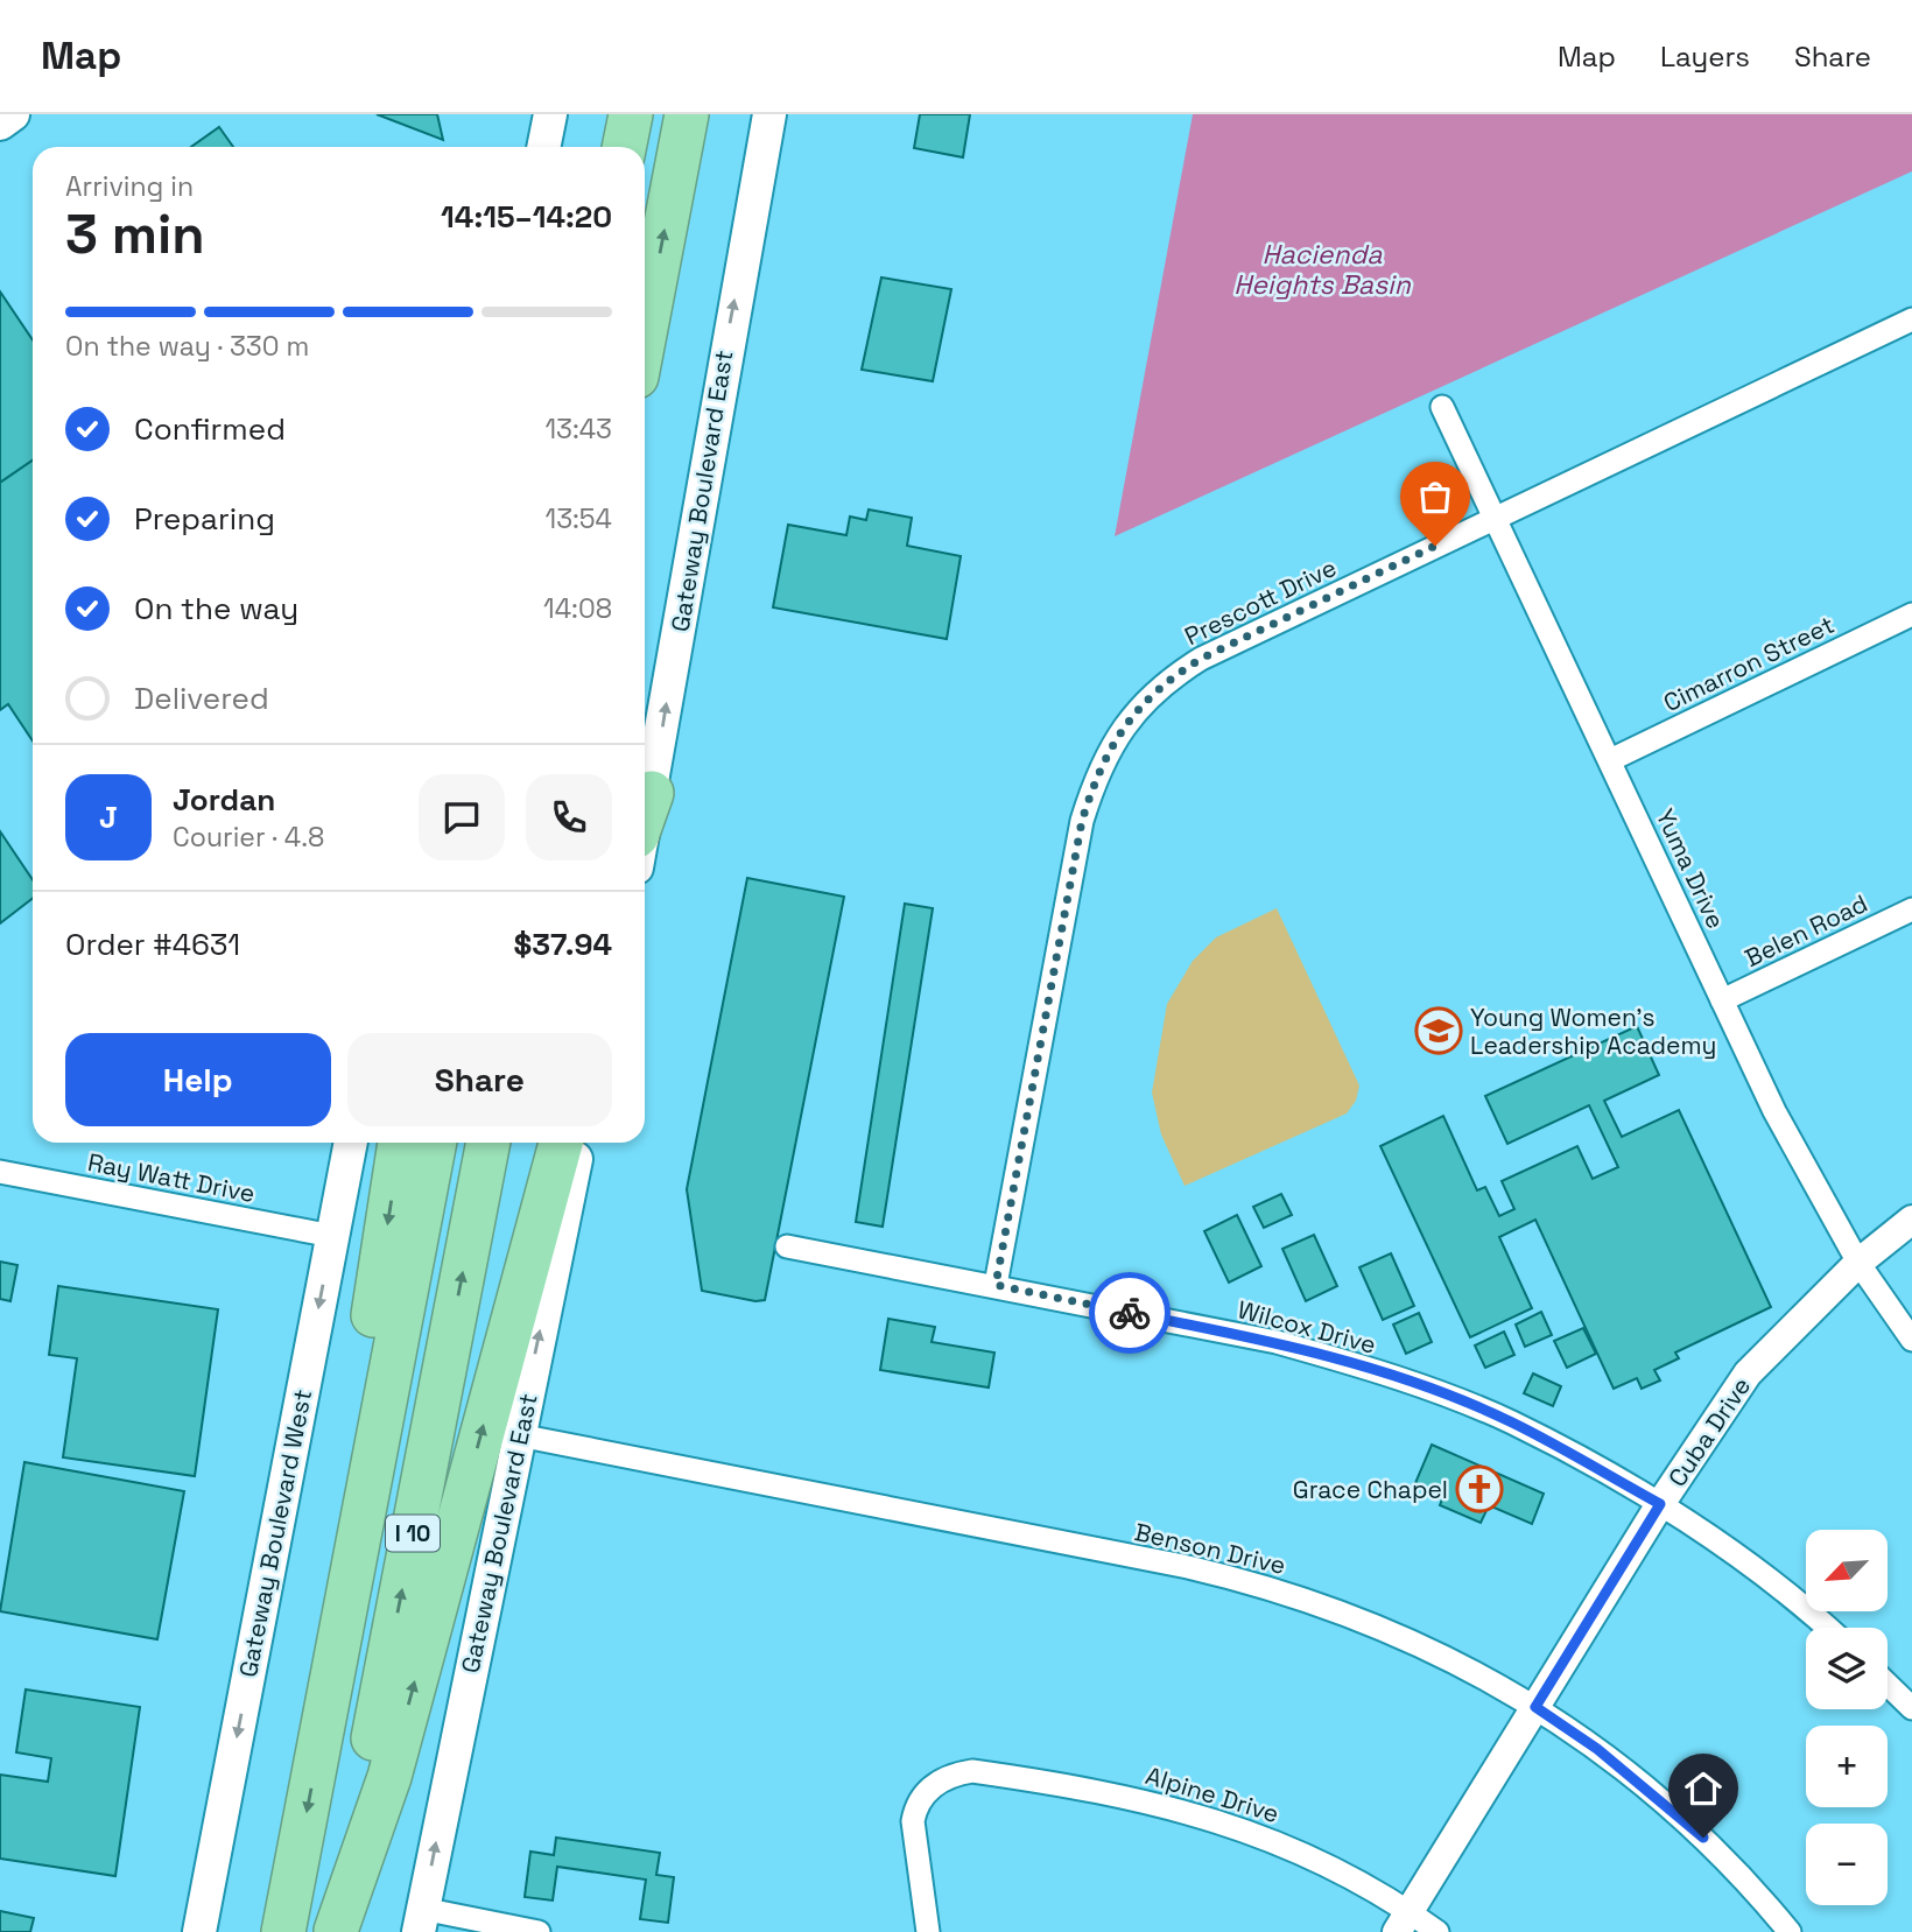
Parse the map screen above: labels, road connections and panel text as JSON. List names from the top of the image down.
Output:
{
  "streets": {
    "highway": ["I 10"],
    "main road": ["Gateway Boulevard East", "Gateway Boulevard West"],
    "street": [
      "Prescott Drive",
      "Cimarron Street",
      "Yuma Drive",
      "Belen Road",
      "Ray Watt Drive",
      "Wilcox Drive",
      "Cuba Drive",
      "Benson Drive",
      "Alpine Drive"
    ]
  },
  "crossings": [
    ["Gateway Boulevard East", "Benson Drive"],
    ["Prescott Drive", "Yuma Drive"],
    ["Prescott Drive", "Wilcox Drive"],
    ["Cimarron Street", "Yuma Drive"],
    ["Yuma Drive", "Belen Road"],
    ["Yuma Drive", "Cuba Drive"],
    ["Ray Watt Drive", "Gateway Boulevard West"],
    ["Wilcox Drive", "Cuba Drive"],
    ["Cuba Drive", "Benson Drive"],
    ["Cuba Drive", "Alpine Drive"]
  ],
  "one_way": ["Gateway Boulevard East", "Gateway Boulevard West"],
  "water": ["Hacienda Heights Basin"],
  "places": {
    "school or university": ["Young Women's Leadership Academy"],
    "church": ["Grace Chapel"]
  },
  "north": "bottom left",
  "page": {
    "header": "Map",
    "nav": ["Map", "Layers", "Share"],
    "heading": ["3 min", "Arriving in", "14:15–14:20"],
    "panel": [
      "Jordan",
      "Courier · 4.8",
      "Order #4631",
      "$37.94"
    ],
    "bar": "On the way · 330 m",
    "list": [
      ["Confirmed", "13:43"],
      ["Preparing", "13:54"],
      ["On the way", "14:08"],
      "Delivered"
    ],
    "round": "J",
    "buttons": ["Help", "Share"],
    "map_buttons": ["+", "−"]
  }
}
